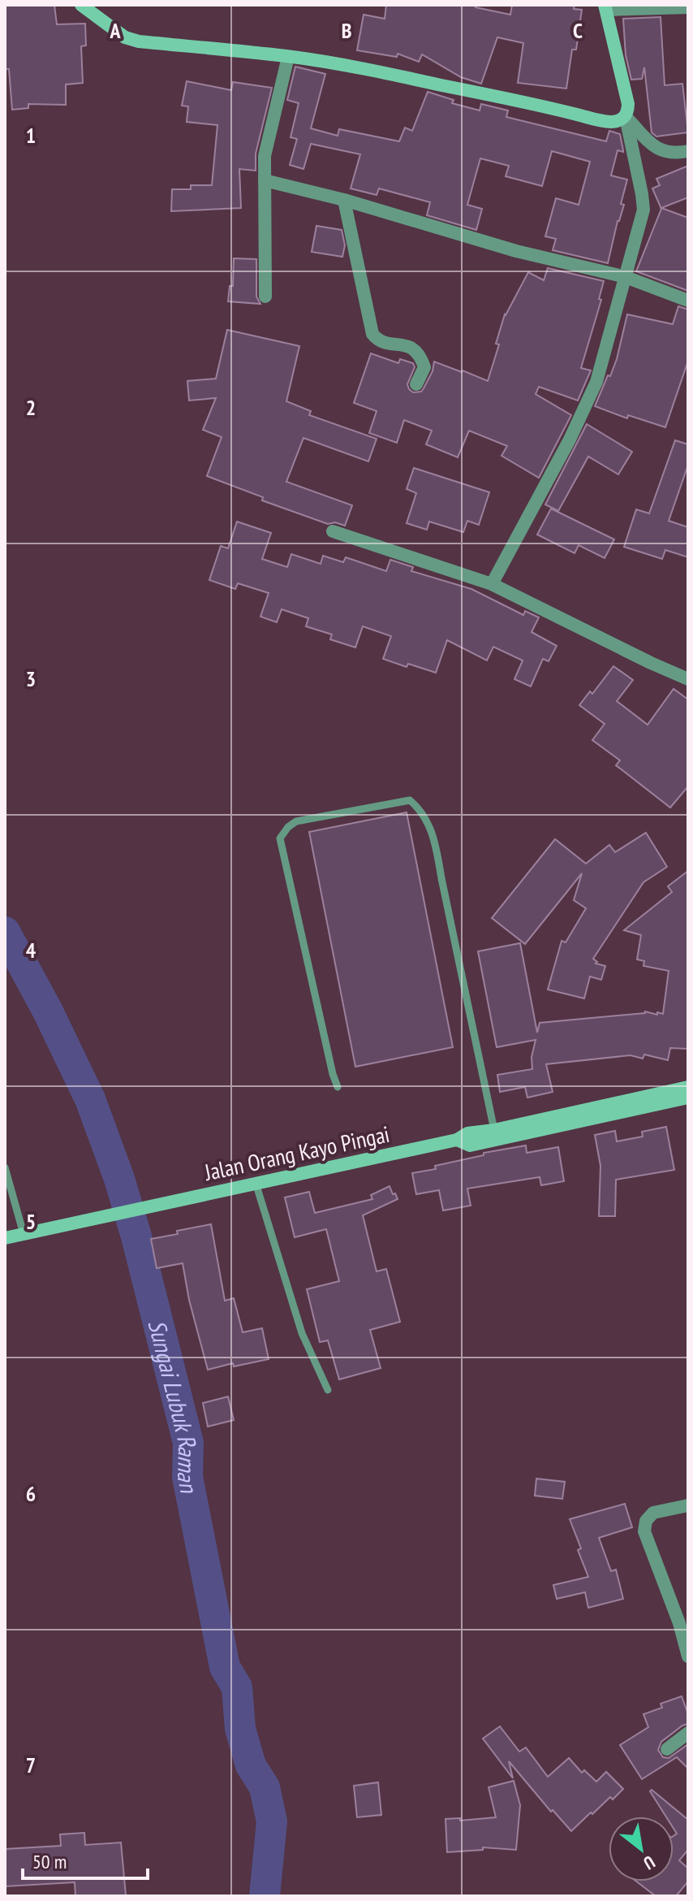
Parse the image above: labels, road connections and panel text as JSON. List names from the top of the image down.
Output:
{
  "streets": {
    "main road": ["Jalan Orang Kayo Pingai"]
  },
  "water": ["Sungai Lubuk Raman"],
  "scale_bar": "50 m",
  "north": "bottom right",
  "grid": {
    "columns": ["A", "B", "C"],
    "rows": [
      "1",
      "2",
      "3",
      "4",
      "5",
      "6",
      "7"
    ]
  }
}
